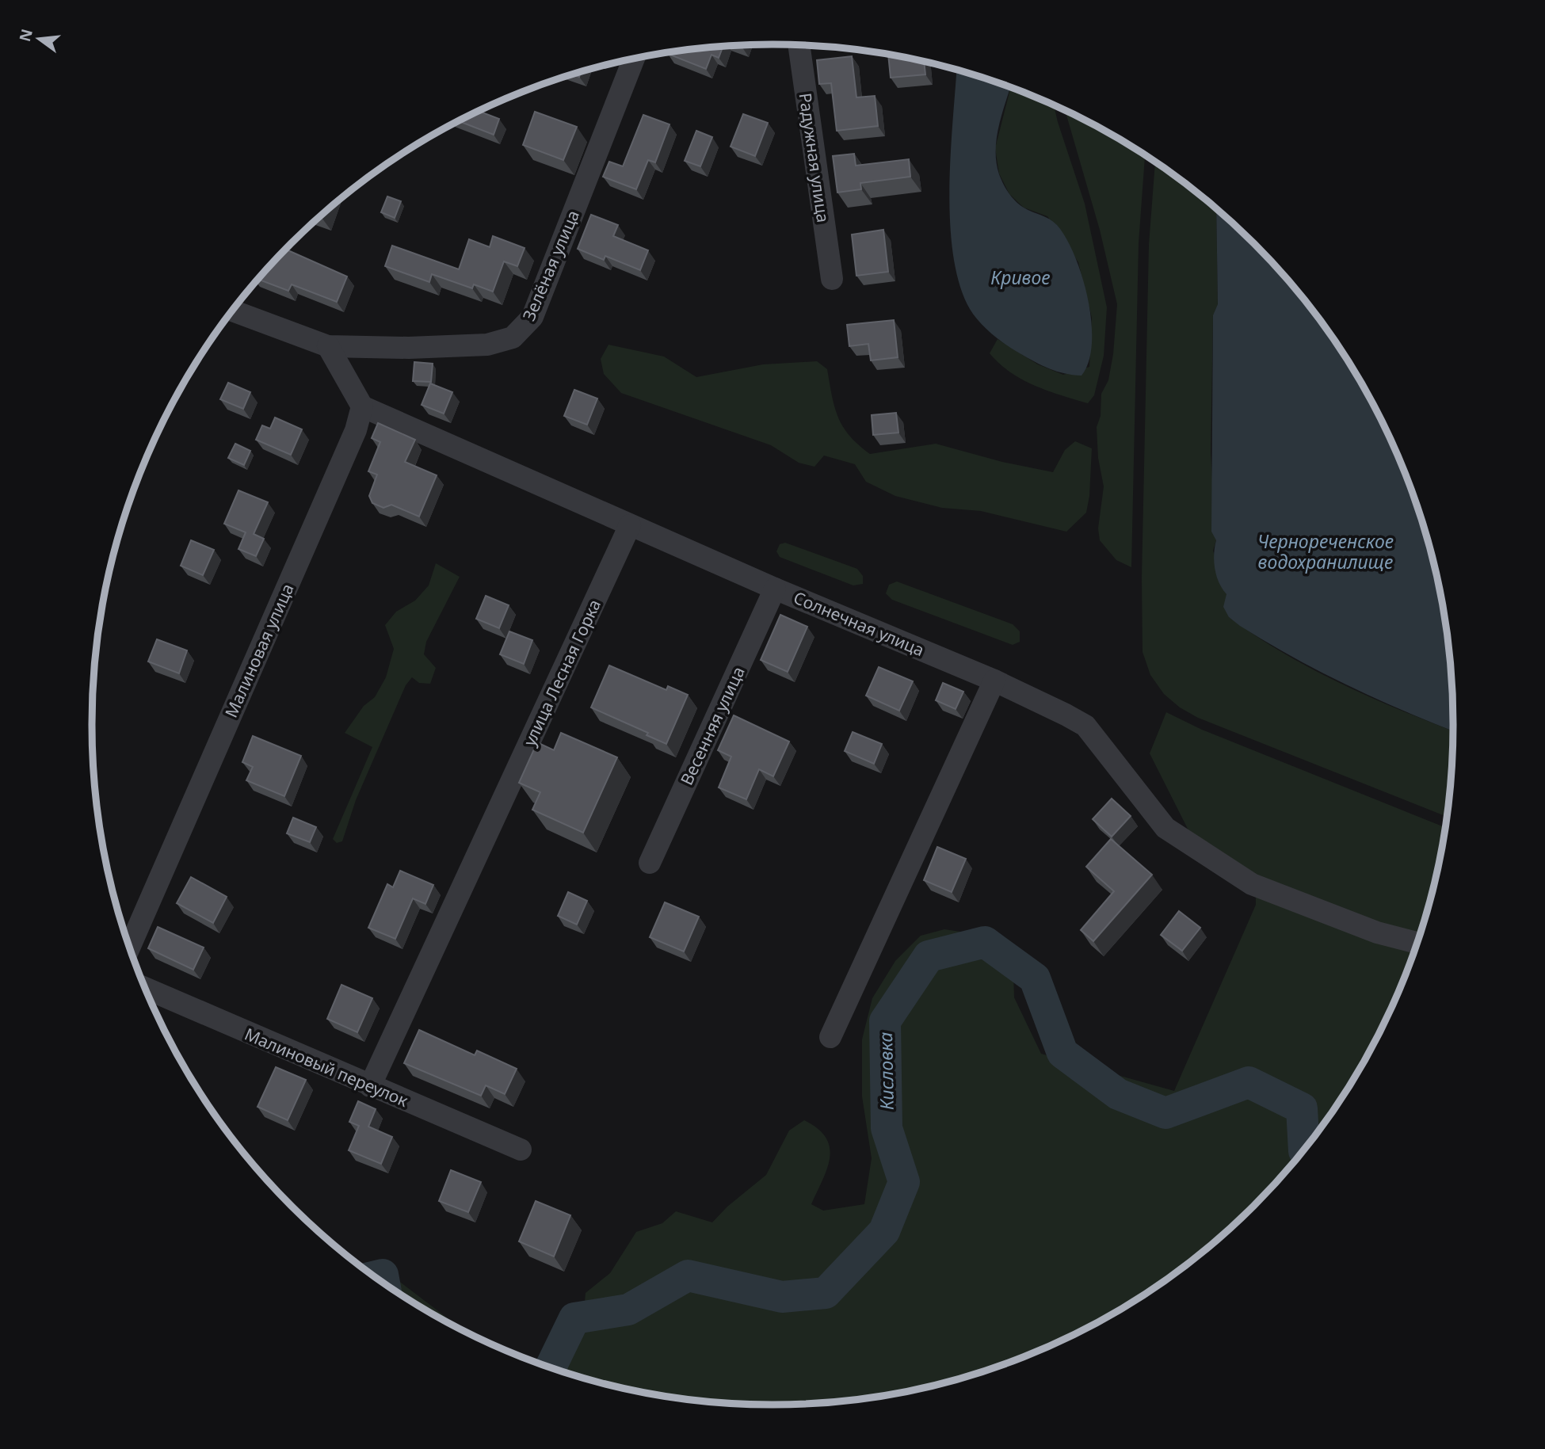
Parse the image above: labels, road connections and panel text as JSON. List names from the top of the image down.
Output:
{
  "streets": {
    "street": [
      "Радужная улица",
      "Зелёная улица",
      "Солнечная улица",
      "Малиновая улица",
      "улица Лесная Горка",
      "Весенняя улица",
      "Малиновый переулок"
    ]
  },
  "crossings": [
    ["Солнечная улица", "улица Лесная Горка"],
    ["Солнечная улица", "Весенняя улица"],
    ["улица Лесная Горка", "Малиновый переулок"]
  ],
  "water": ["Кривое", "Чернореченское водохранилище", "Кисловка"],
  "north": "left"
}
